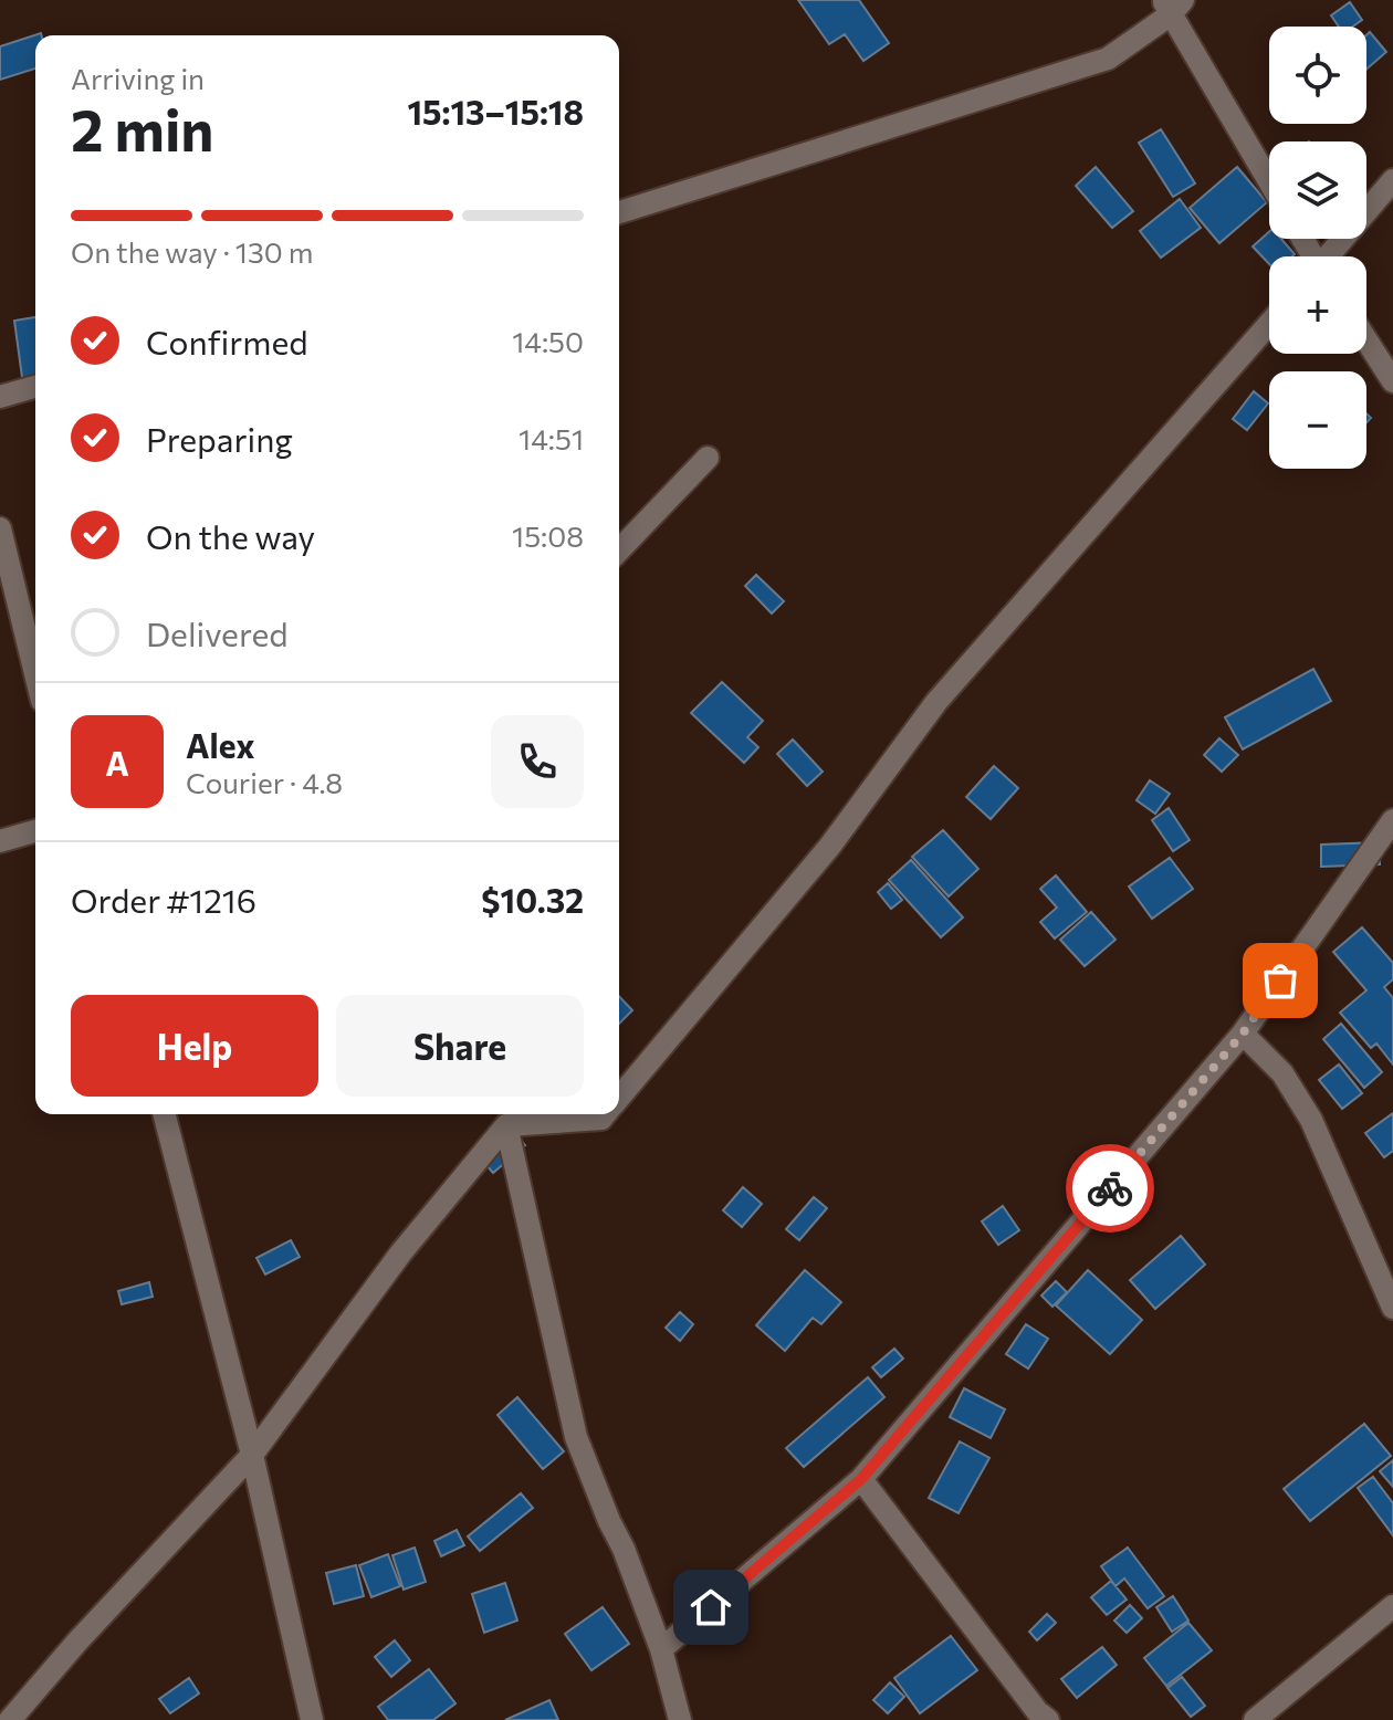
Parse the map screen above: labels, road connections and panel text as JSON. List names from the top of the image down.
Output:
{
  "page": {
    "map_buttons": ["+", "−"],
    "heading": ["2 min", "Arriving in", "15:13–15:18"],
    "panel": [
      "Alex",
      "Courier · 4.8",
      "Order #1216",
      "$10.32"
    ],
    "bar": "On the way · 130 m",
    "list": [
      ["Confirmed", "14:50"],
      ["Preparing", "14:51"],
      ["On the way", "15:08"],
      "Delivered"
    ],
    "round": "A",
    "buttons": ["Help", "Share"]
  }
}
